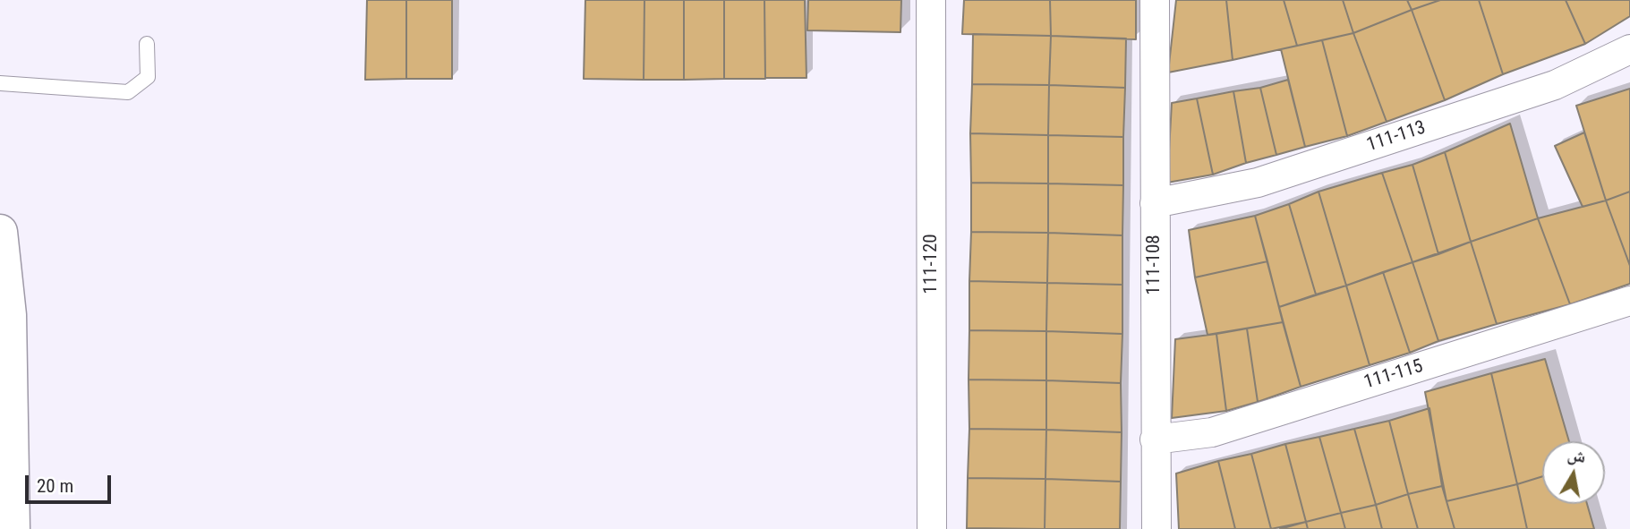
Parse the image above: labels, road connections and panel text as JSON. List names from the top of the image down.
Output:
{
  "streets": {
    "street": [
      "111-113",
      "111-120",
      "111-108",
      "111-115"
    ]
  },
  "crossings": [
    ["111-113", "111-108"],
    ["111-108", "111-115"]
  ],
  "scale_bar": "20 m",
  "north": "top"
}
